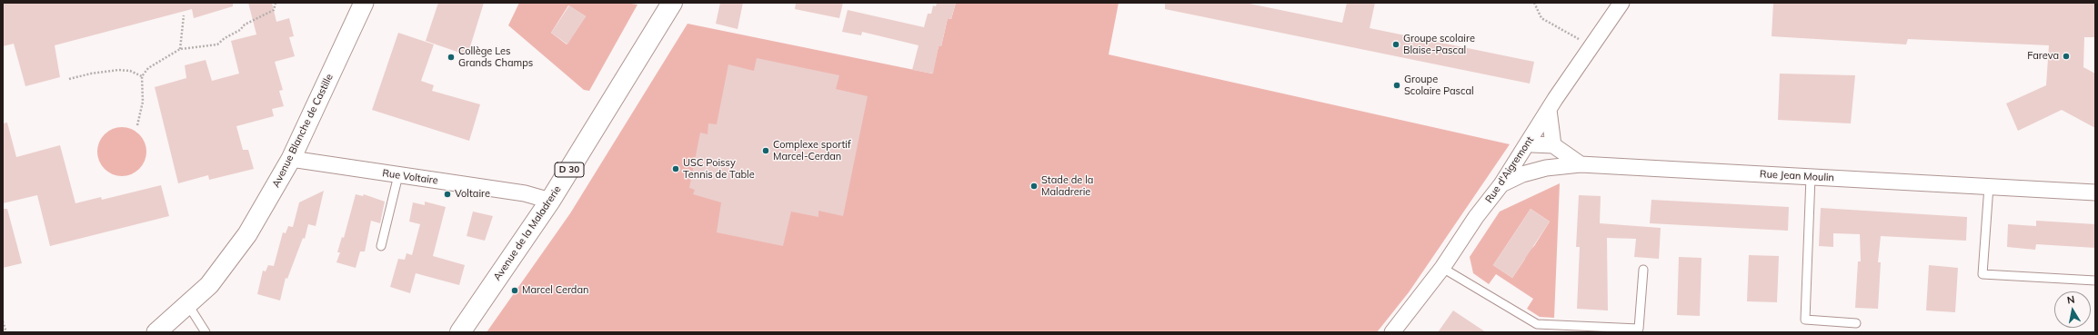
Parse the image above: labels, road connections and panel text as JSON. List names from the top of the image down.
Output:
{
  "streets": {
    "main road": ["D 30", "Avenue de la Maladrerie"],
    "street": [
      "Avenue Blanche de Castille",
      "Rue d'Aigremont",
      "Rue Jean Moulin",
      "Rue Voltaire"
    ]
  },
  "crossings": [
    ["Avenue Blanche de Castille", "Rue Voltaire"],
    ["Rue d'Aigremont", "Rue Jean Moulin"],
    ["Rue Voltaire", "Avenue de la Maladrerie"]
  ],
  "places": [
    "Groupe scolaire Blaise-Pascal",
    "Fareva",
    "Collège Les Grands Champs",
    "Groupe Scolaire Pascal",
    "Complexe sportif Marcel-Cerdan",
    "USC Poissy Tennis de Table",
    "Stade de la Maladrerie",
    "Voltaire",
    "Marcel Cerdan"
  ],
  "north": "top"
}
